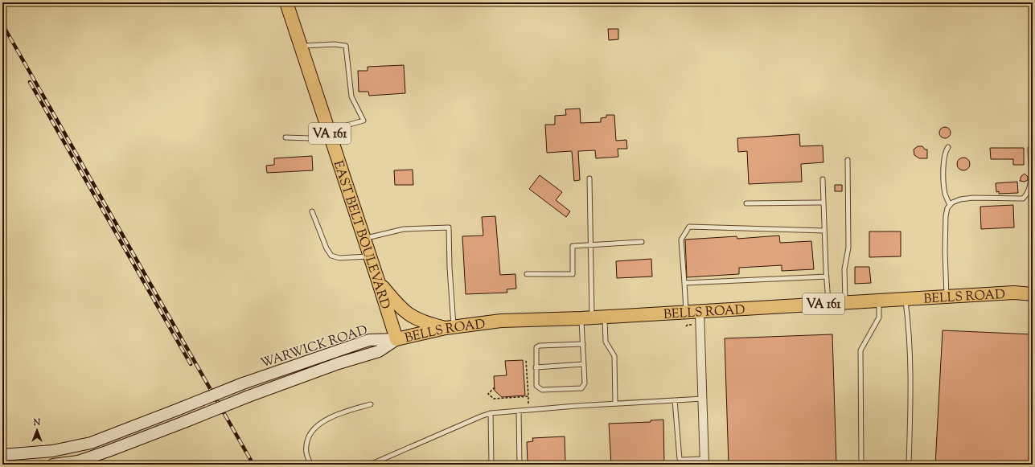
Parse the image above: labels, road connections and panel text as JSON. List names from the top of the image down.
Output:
{
  "streets": {
    "main road": [
      "VA 161",
      "EAST BELT BOULEVARD",
      "BELLS ROAD",
      "WARWICK ROAD"
    ]
  },
  "crossings": [
    ["VA 161", "EAST BELT BOULEVARD"],
    ["VA 161", "BELLS ROAD"],
    ["EAST BELT BOULEVARD", "BELLS ROAD"],
    ["EAST BELT BOULEVARD", "WARWICK ROAD"],
    ["BELLS ROAD", "WARWICK ROAD"]
  ],
  "north": "top"
}
